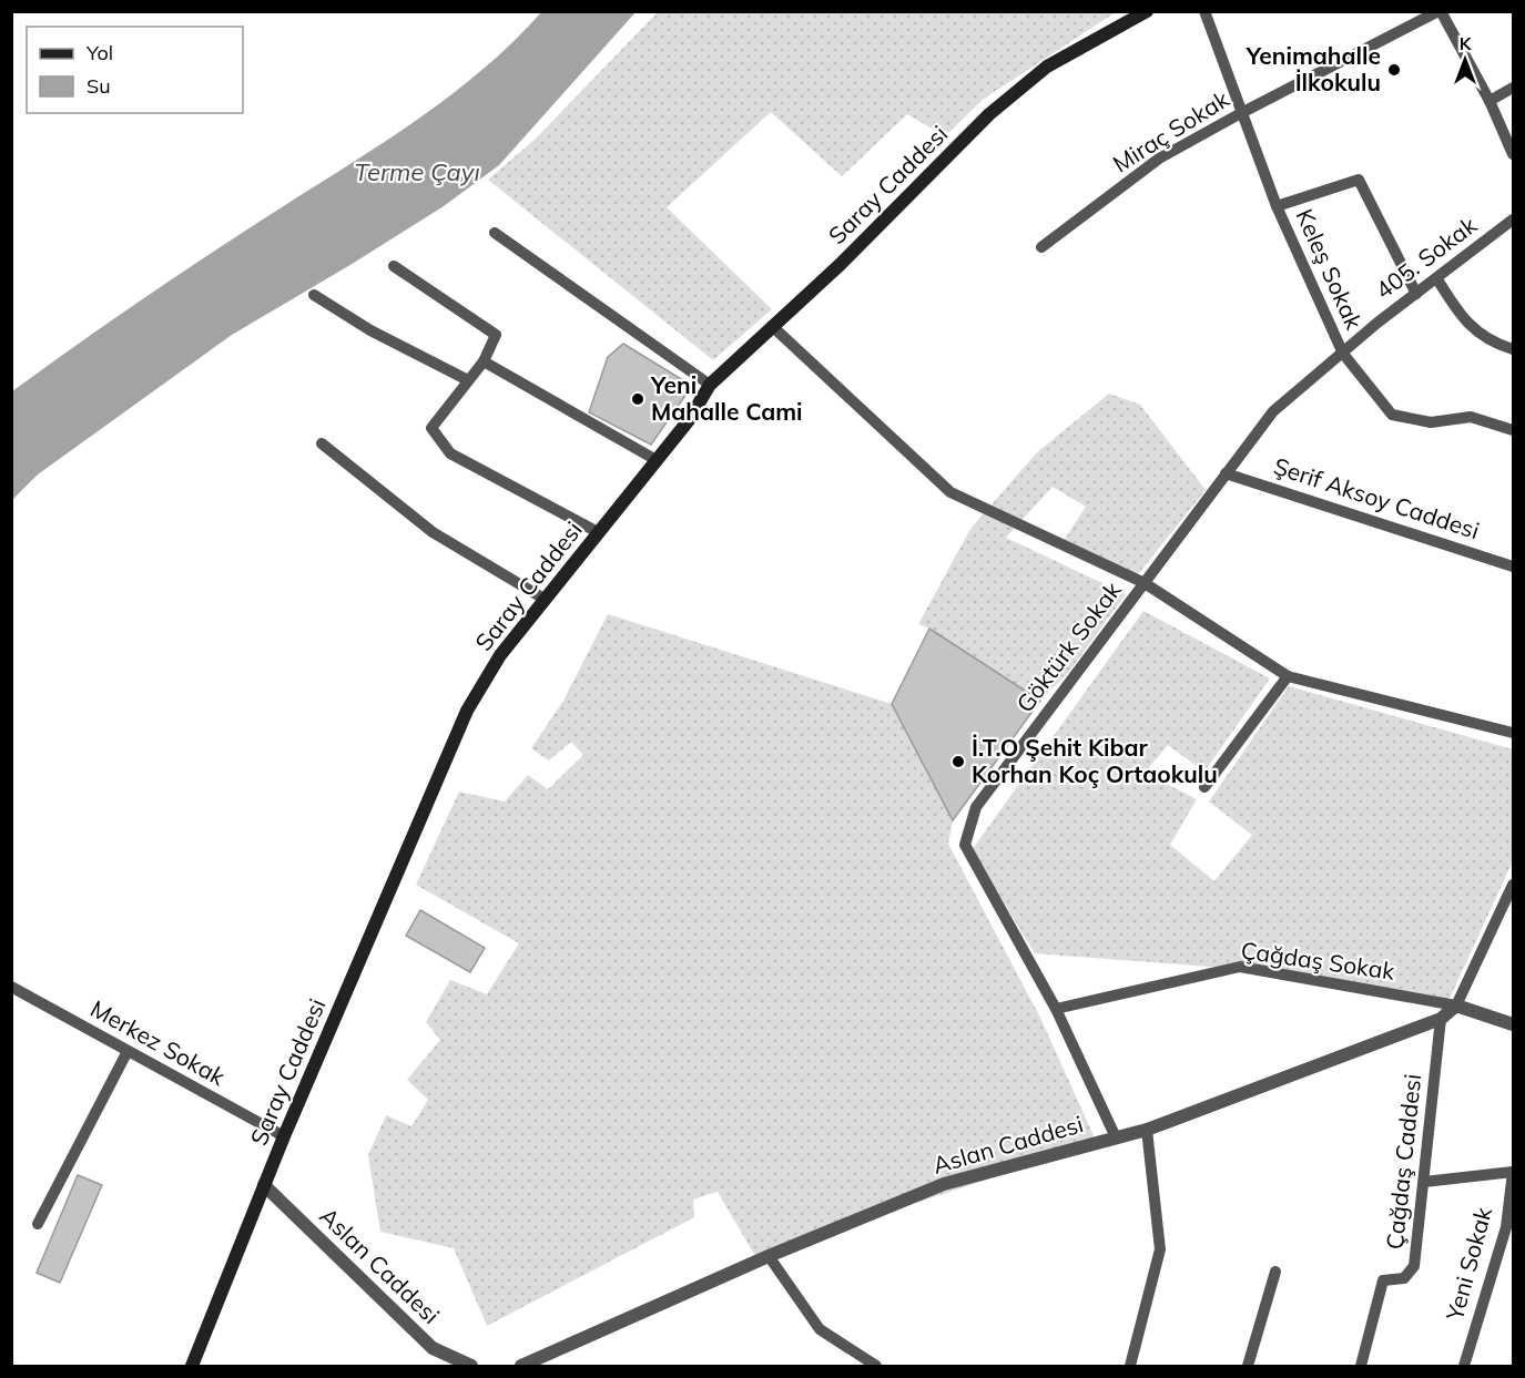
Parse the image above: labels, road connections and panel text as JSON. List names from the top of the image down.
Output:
{
  "streets": {
    "main road": ["Saray Caddesi"],
    "street": [
      "Miraç Sokak",
      "405. Sokak",
      "Keleş Sokak",
      "Şerif Aksoy Caddesi",
      "Göktürk Sokak",
      "Çağdaş Sokak",
      "Merkez Sokak",
      "Aslan Caddesi",
      "Çağdaş Caddesi",
      "Yeni Sokak"
    ]
  },
  "crossings": [
    ["Miraç Sokak", "Keleş Sokak"],
    ["Saray Caddesi", "Merkez Sokak"],
    ["Saray Caddesi", "Aslan Caddesi"],
    ["405. Sokak", "Keleş Sokak"],
    ["405. Sokak", "Şerif Aksoy Caddesi"],
    ["405. Sokak", "Göktürk Sokak"],
    ["Şerif Aksoy Caddesi", "Göktürk Sokak"],
    ["Göktürk Sokak", "Çağdaş Sokak"],
    ["Göktürk Sokak", "Aslan Caddesi"],
    ["Çağdaş Sokak", "Aslan Caddesi"],
    ["Aslan Caddesi", "Çağdaş Caddesi"]
  ],
  "water": ["Terme Çayı"],
  "places": ["Yenimahalle İlkokulu", "Yeni Mahalle Cami", "İ.T.O Şehit Kibar Korhan Koç Ortaokulu"],
  "legend": ["Yol", "Su"],
  "north": "top"
}
